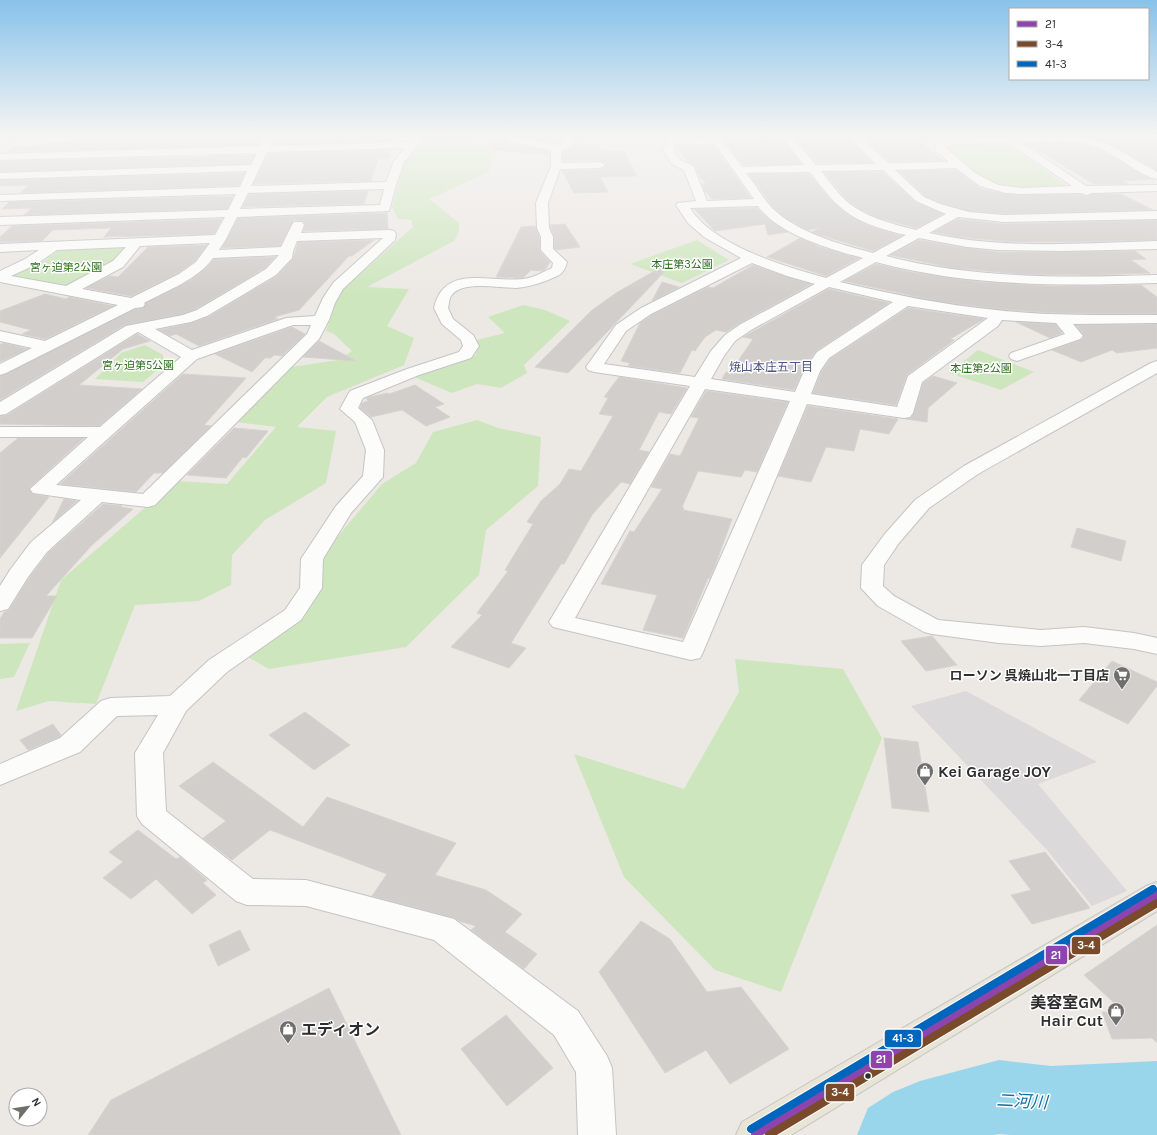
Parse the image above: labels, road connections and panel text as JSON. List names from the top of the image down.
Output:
{
  "districts": ["焼山本庄五丁目"],
  "water": ["二河川"],
  "parks": [
    "本庄第3公園",
    "宮ヶ迫第2公園",
    "宮ヶ迫第5公園",
    "本庄第2公園"
  ],
  "places": {
    "supermarket": ["ローソン 呉焼山北一丁目店"],
    "shop": ["Kei Garage JOY", "美容室GM Hair Cut", "エディオン"]
  },
  "lines": ["transit line 41-3", "transit line 21", "transit line 3-4"],
  "legend": ["21", "3-4", "41-3"],
  "north": "top right"
}
